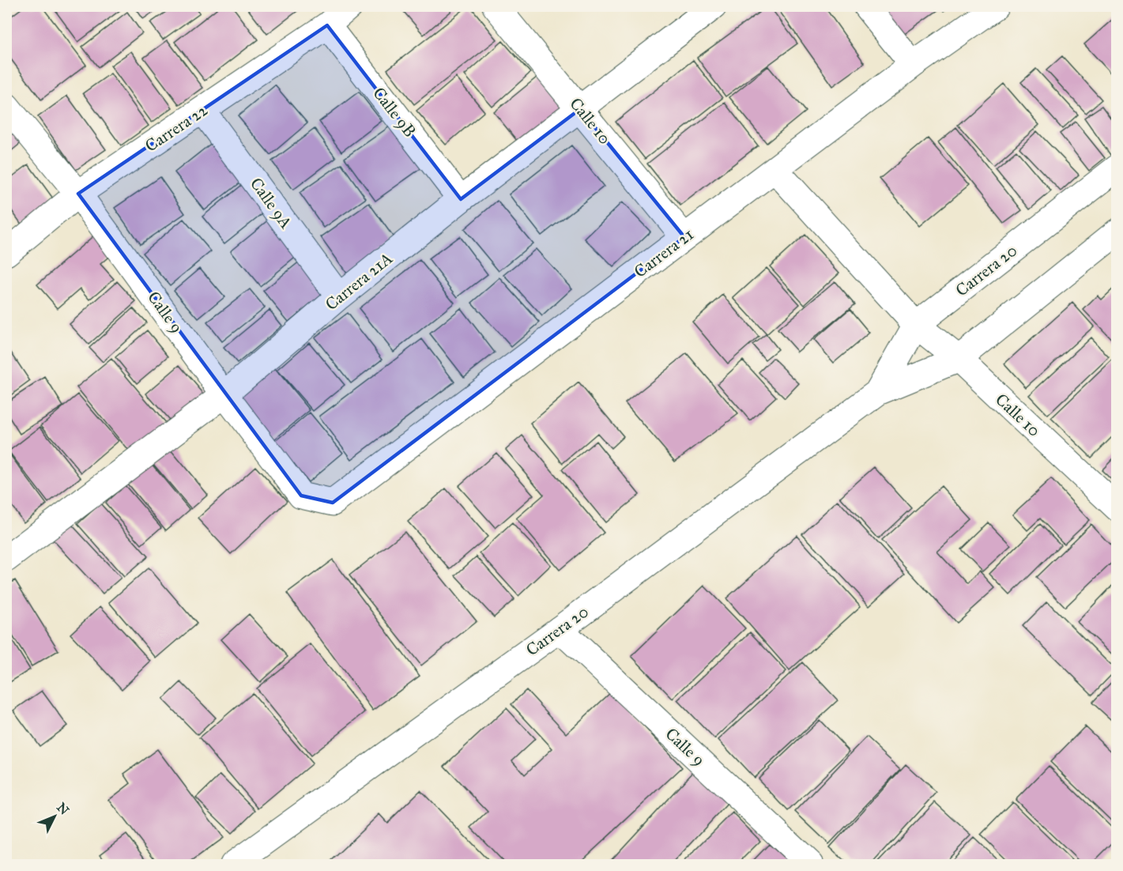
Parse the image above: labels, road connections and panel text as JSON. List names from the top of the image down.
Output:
{
  "streets": {
    "street": [
      "Calle 9B",
      "Calle 10",
      "Carrera 22",
      "Calle 9A",
      "Carrera 21",
      "Carrera 20",
      "Carrera 21A",
      "Calle 9"
    ]
  },
  "crossings": [
    ["Calle 9B", "Carrera 22"],
    ["Calle 9B", "Carrera 21A"],
    ["Calle 10", "Carrera 21"],
    ["Calle 10", "Carrera 20"],
    ["Calle 10", "Carrera 21A"],
    ["Carrera 22", "Calle 9A"],
    ["Carrera 22", "Calle 9"],
    ["Calle 9A", "Carrera 21A"],
    ["Carrera 21", "Calle 9"],
    ["Carrera 20", "Calle 9"],
    ["Carrera 21A", "Calle 9"]
  ],
  "north": "top right"
}
